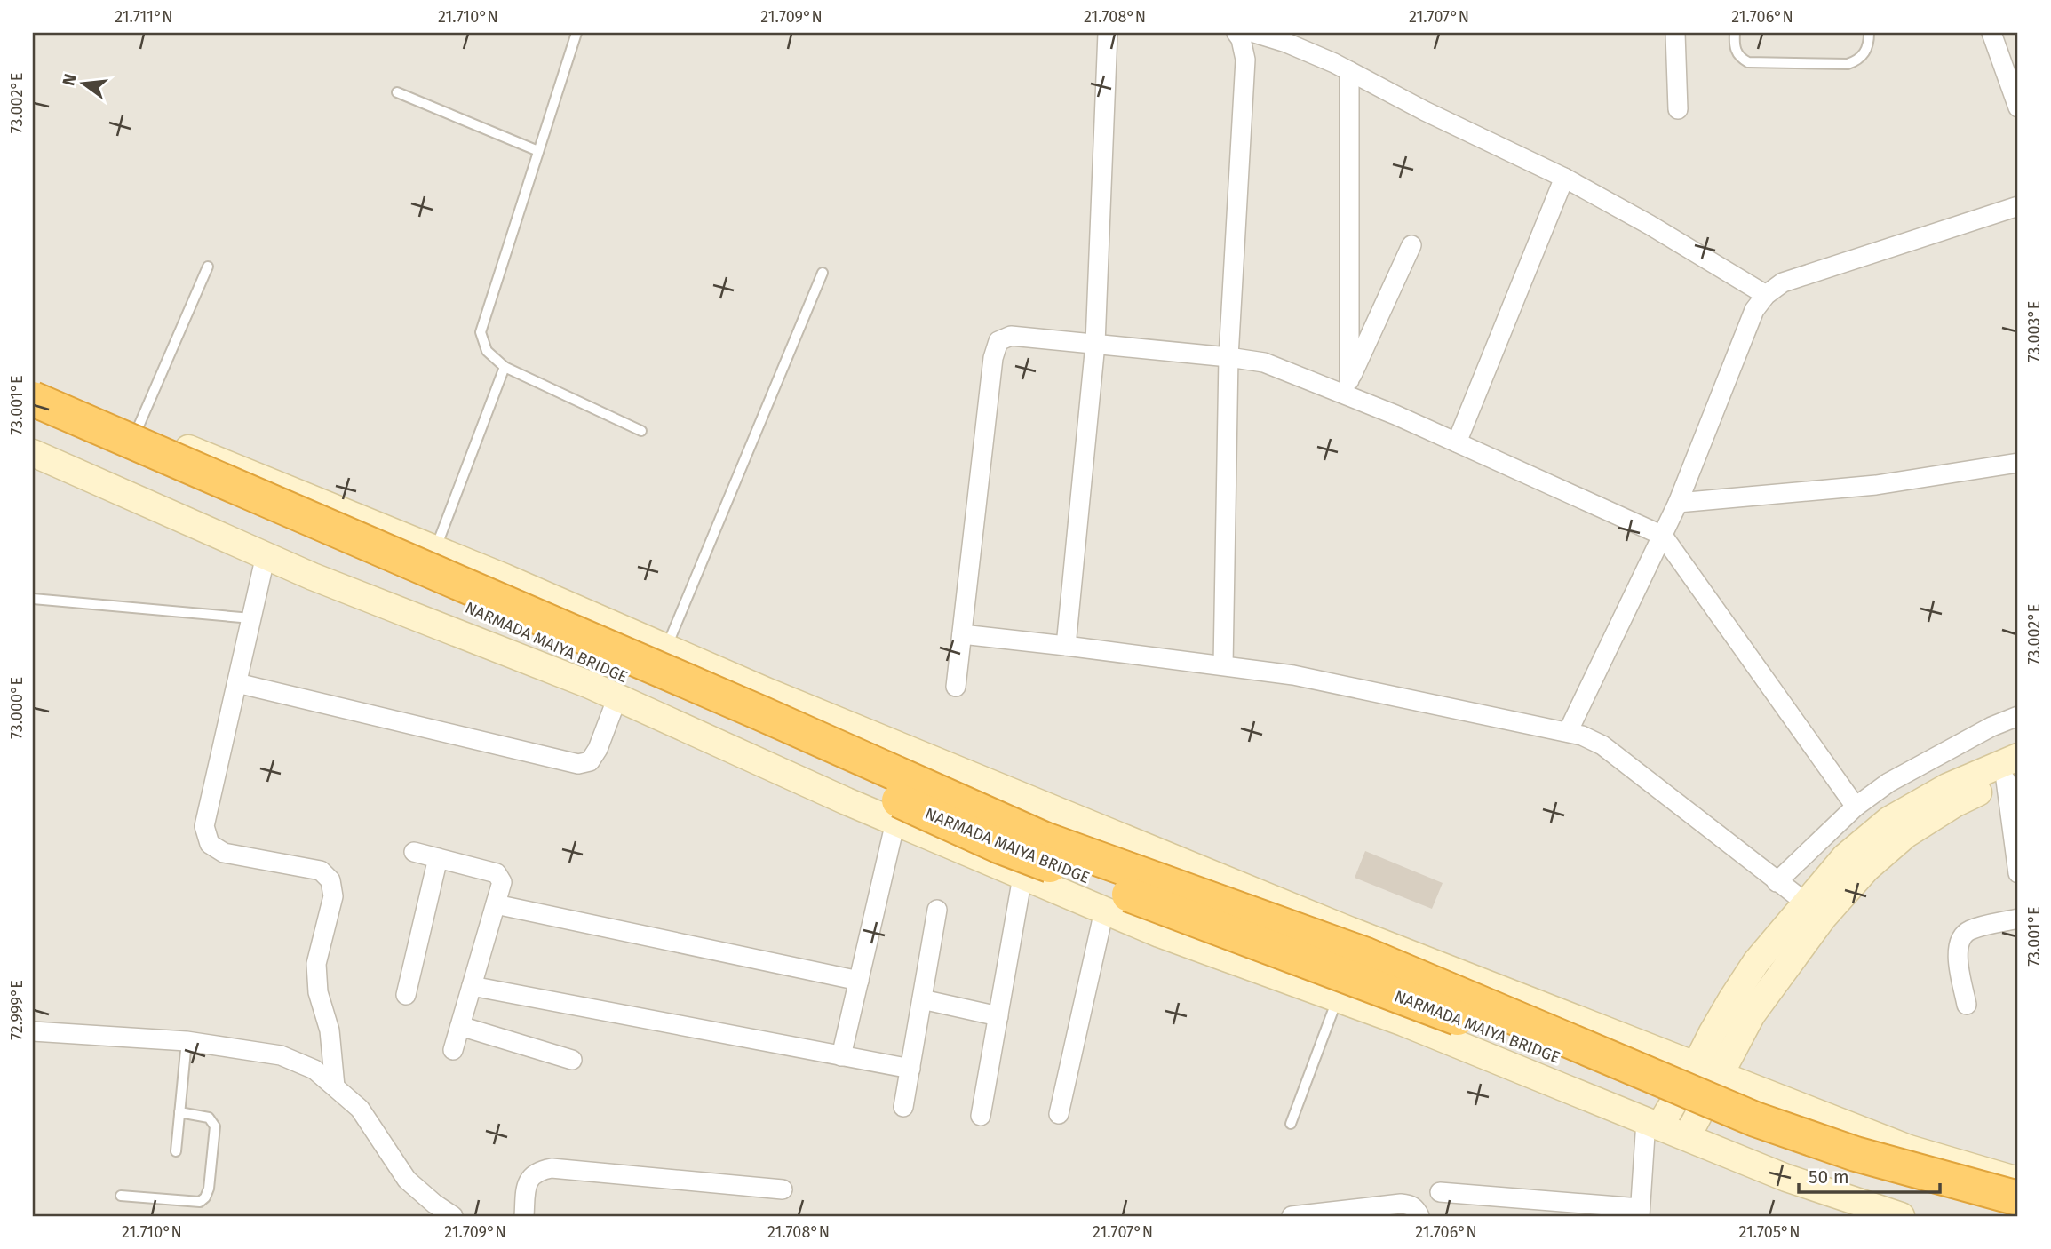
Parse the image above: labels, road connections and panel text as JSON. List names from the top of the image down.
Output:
{
  "streets": {
    "highway": ["NARMADA MAIYA BRIDGE"]
  },
  "scale_bar": "50 m",
  "north": "left",
  "coordinates": [
    "21.711°N",
    "21.710°N",
    "21.709°N",
    "21.708°N",
    "21.707°N",
    "21.706°N",
    "73.002°E",
    "73.003°E",
    "73.001°E",
    "73.000°E",
    "72.999°E",
    "21.705°N"
  ]
}
